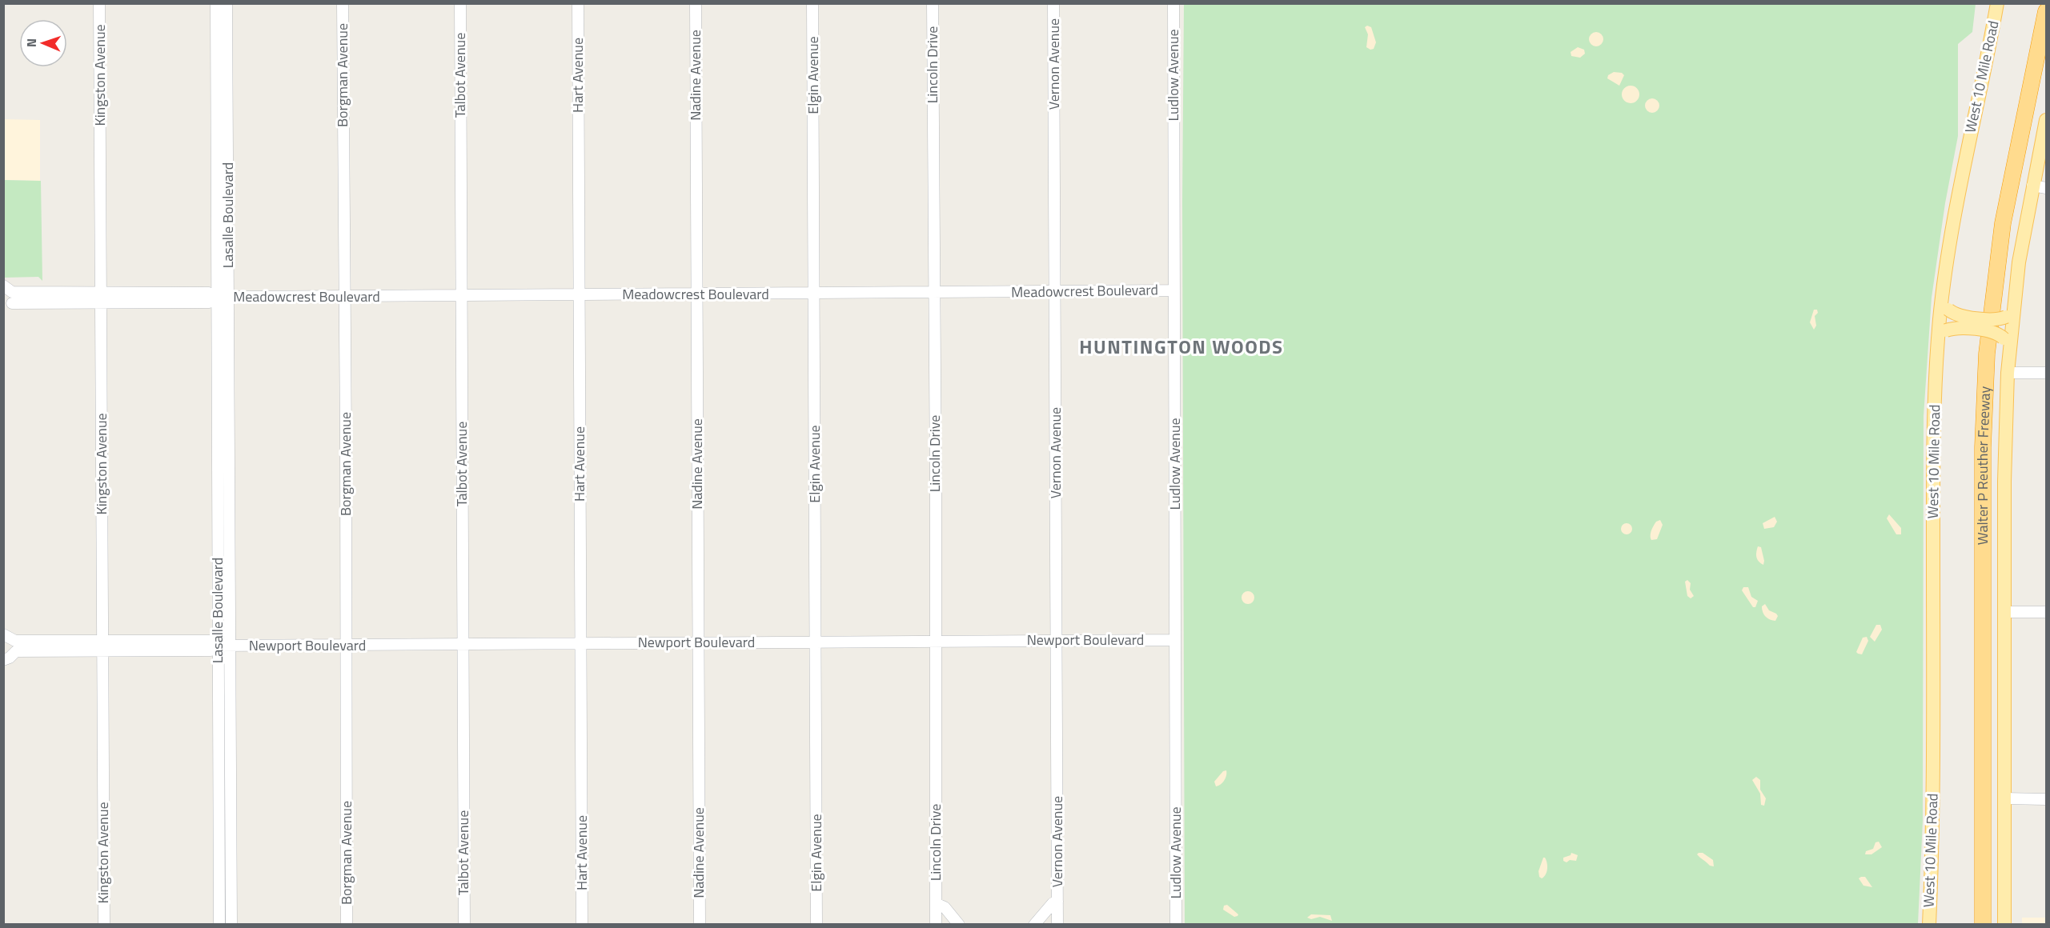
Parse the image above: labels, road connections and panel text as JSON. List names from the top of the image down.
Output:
{
  "streets": {
    "highway": ["Walter P Reuther Freeway"],
    "main road": ["West 10 Mile Road"],
    "street": [
      "Vernon Avenue",
      "Lincoln Drive",
      "Kingston Avenue",
      "Borgman Avenue",
      "Talbot Avenue",
      "Hart Avenue",
      "Nadine Avenue",
      "Elgin Avenue",
      "Ludlow Avenue",
      "Lasalle Boulevard",
      "Meadowcrest Boulevard",
      "Newport Boulevard"
    ]
  },
  "crossings": [
    ["Vernon Avenue", "Meadowcrest Boulevard"],
    ["Vernon Avenue", "Newport Boulevard"],
    ["Lincoln Drive", "Meadowcrest Boulevard"],
    ["Lincoln Drive", "Newport Boulevard"],
    ["Kingston Avenue", "Meadowcrest Boulevard"],
    ["Kingston Avenue", "Newport Boulevard"],
    ["Borgman Avenue", "Meadowcrest Boulevard"],
    ["Borgman Avenue", "Newport Boulevard"],
    ["Talbot Avenue", "Meadowcrest Boulevard"],
    ["Talbot Avenue", "Newport Boulevard"],
    ["Hart Avenue", "Meadowcrest Boulevard"],
    ["Hart Avenue", "Newport Boulevard"],
    ["Nadine Avenue", "Meadowcrest Boulevard"],
    ["Nadine Avenue", "Newport Boulevard"],
    ["Elgin Avenue", "Meadowcrest Boulevard"],
    ["Elgin Avenue", "Newport Boulevard"],
    ["Ludlow Avenue", "Meadowcrest Boulevard"],
    ["Ludlow Avenue", "Newport Boulevard"],
    ["Lasalle Boulevard", "Meadowcrest Boulevard"],
    ["Lasalle Boulevard", "Newport Boulevard"]
  ],
  "districts": ["HUNTINGTON WOODS"],
  "north": "left"
}
